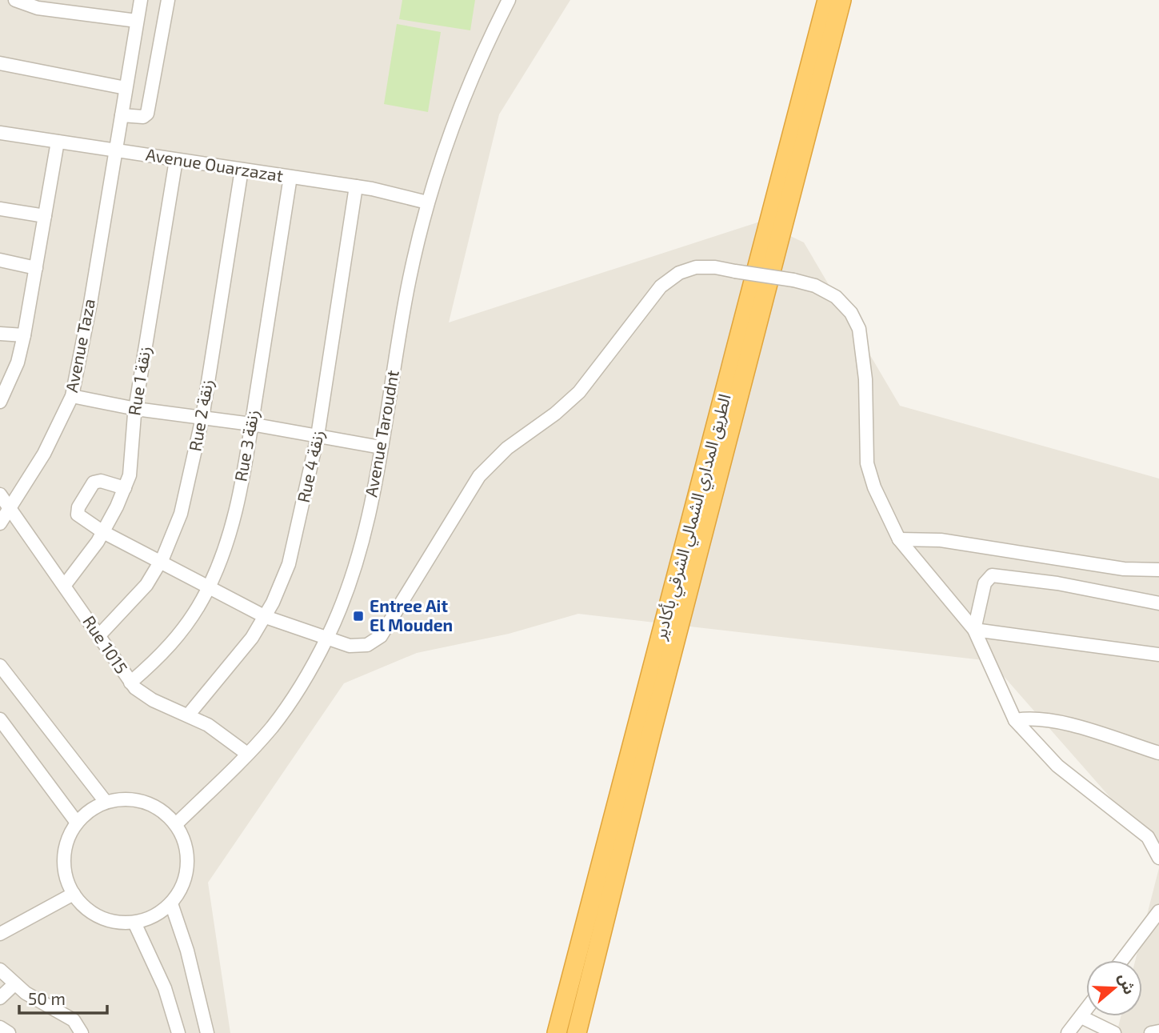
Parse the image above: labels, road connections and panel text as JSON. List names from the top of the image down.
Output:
{
  "streets": {
    "highway": ["الطريق المداري الشمالي الشرقي بأكادير"],
    "street": [
      "Avenue Ouarzazat",
      "Avenue Taza",
      "Rue 1 زنقة",
      "Rue 2 زنقة",
      "Avenue Taroudnt",
      "Rue 3 زنقة",
      "Rue 4 زنقة",
      "Rue 1015"
    ]
  },
  "crossings": [
    ["Avenue Ouarzazat", "Avenue Taza"],
    ["Avenue Ouarzazat", "Rue 1 زنقة"],
    ["Avenue Ouarzazat", "Rue 2 زنقة"],
    ["Avenue Ouarzazat", "Avenue Taroudnt"],
    ["Avenue Ouarzazat", "Rue 3 زنقة"],
    ["Avenue Ouarzazat", "Rue 4 زنقة"],
    ["Avenue Taza", "Rue 1015"],
    ["Rue 1 زنقة", "Rue 1015"],
    ["Rue 2 زنقة", "Rue 1015"],
    ["Avenue Taroudnt", "Rue 1015"],
    ["Rue 3 زنقة", "Rue 1015"],
    ["Rue 4 زنقة", "Rue 1015"]
  ],
  "places": {
    "transit": ["Entree Ait El Mouden"]
  },
  "scale_bar": "50 m",
  "north": "right"
}
